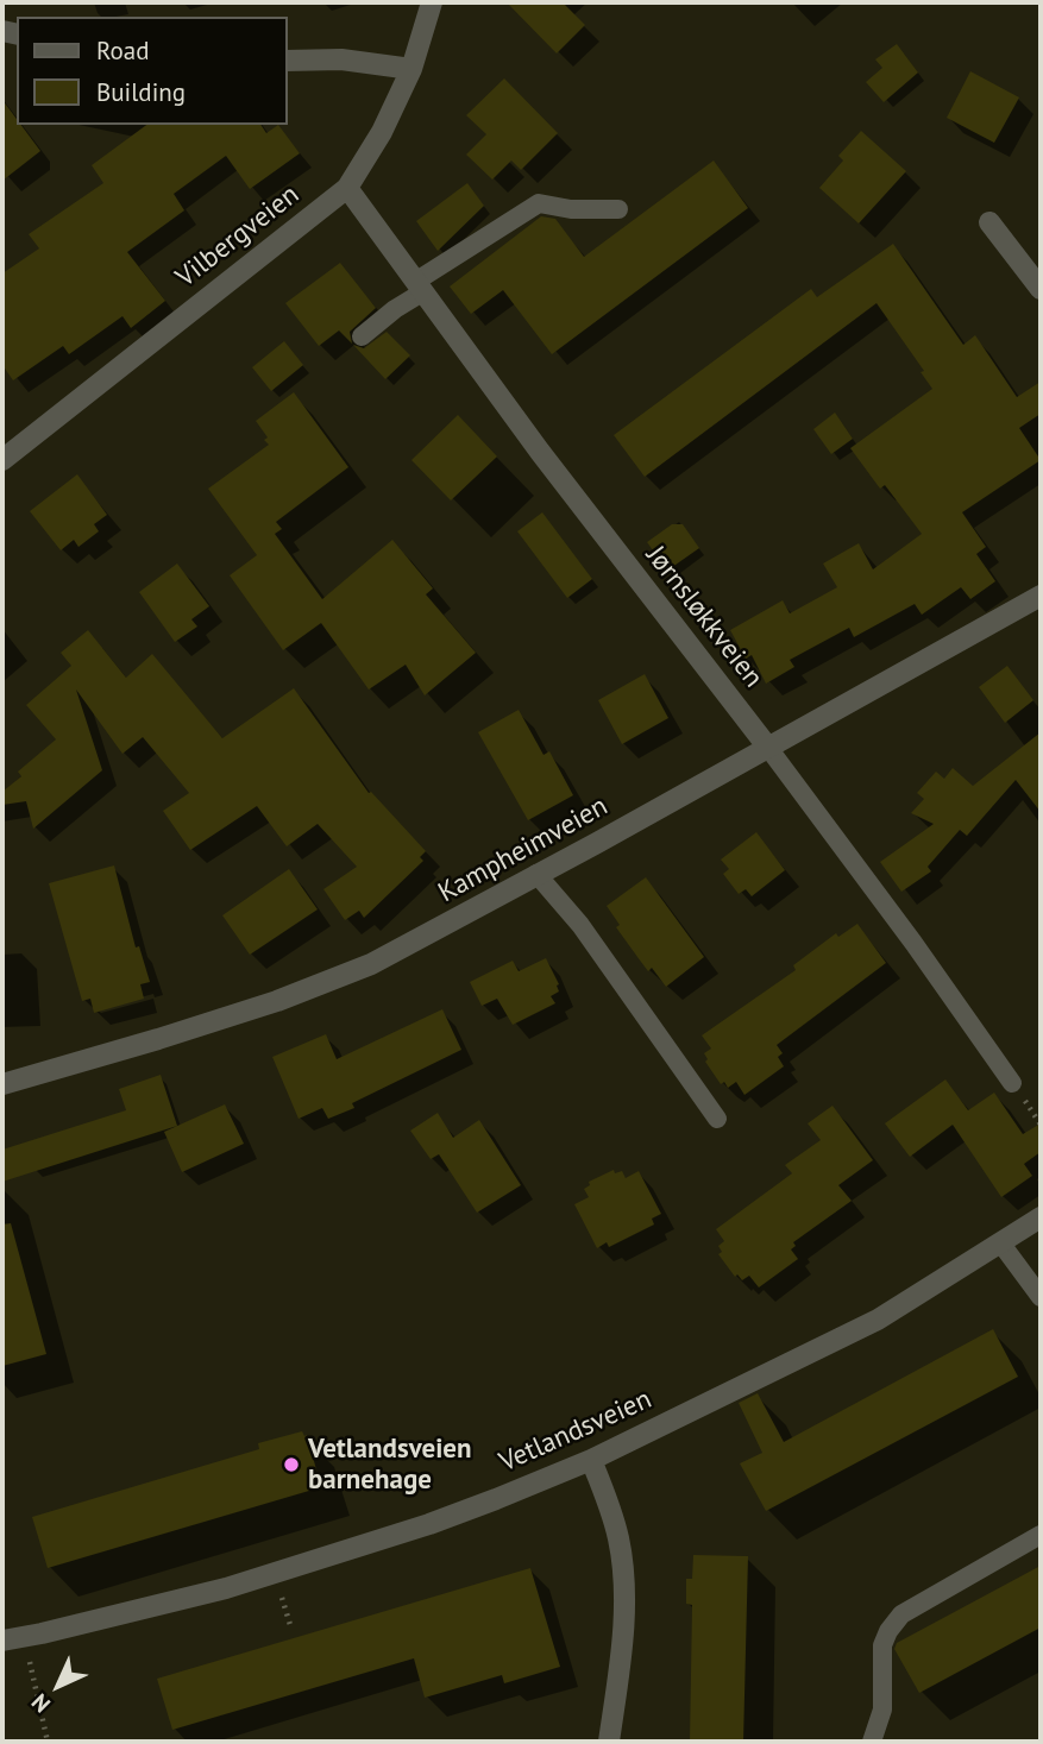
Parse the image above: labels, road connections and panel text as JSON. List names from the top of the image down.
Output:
{
  "streets": {
    "street": [
      "Vilbergveien",
      "Jørnsløkkveien",
      "Kampheimveien",
      "Vetlandsveien"
    ]
  },
  "crossings": [
    ["Vilbergveien", "Jørnsløkkveien"],
    ["Jørnsløkkveien", "Kampheimveien"]
  ],
  "places": ["Vetlandsveien barnehage"],
  "legend": ["Road", "Building"],
  "north": "bottom left"
}
